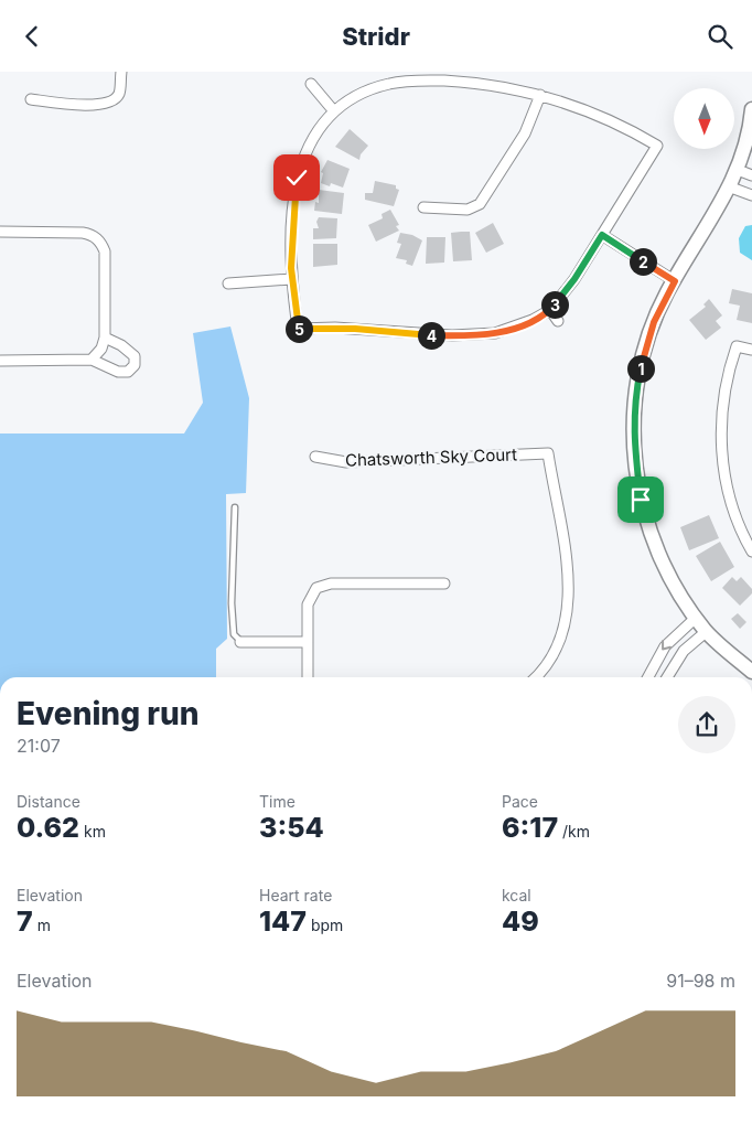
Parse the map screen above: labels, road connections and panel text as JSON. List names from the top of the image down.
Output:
{
  "streets": {
    "street": ["Chatsworth Sky Court"]
  },
  "north": "bottom",
  "page": {
    "header": "Stridr",
    "pins": [
      "2",
      "3",
      "5",
      "4",
      "1"
    ],
    "heading": ["Evening run", "21:07"],
    "stats": [
      ["Distance", "0.62 km"],
      ["Time", "3:54"],
      ["Pace", "6:17 /km"],
      ["Elevation", "7 m"],
      ["Heart rate", "147 bpm"],
      ["kcal", "49"]
    ],
    "chart": ["Elevation", "91–98 m"]
  }
}
